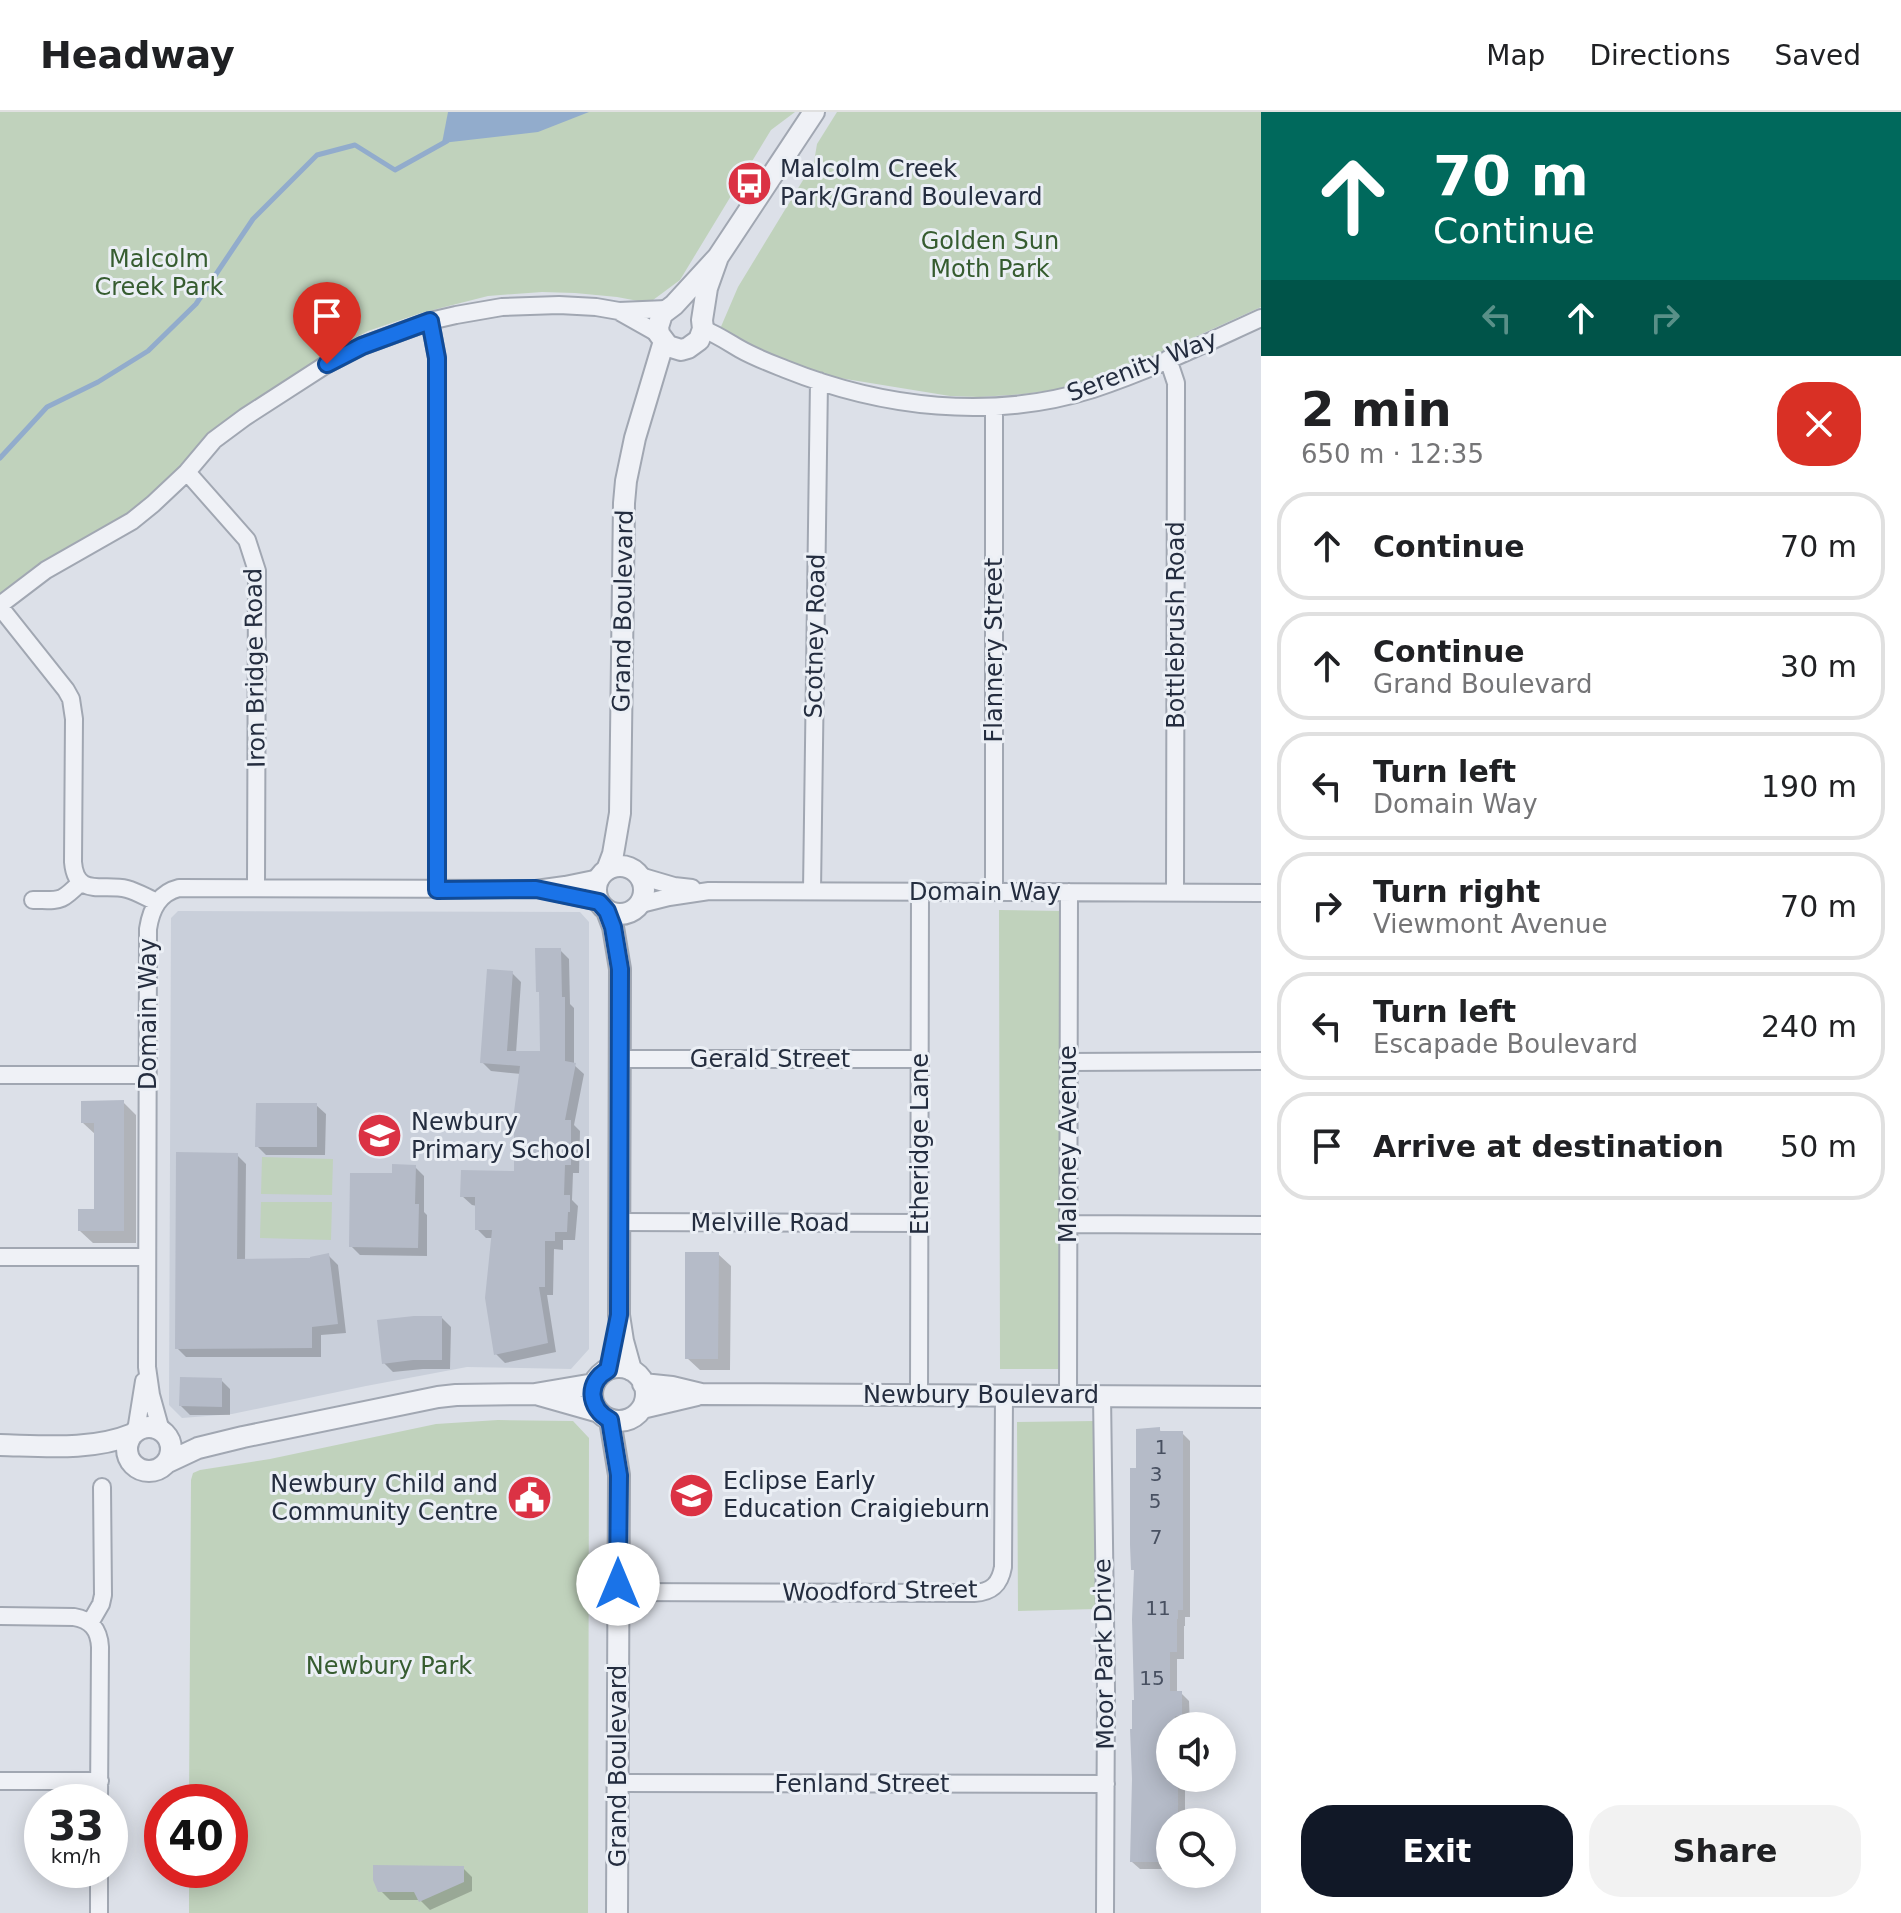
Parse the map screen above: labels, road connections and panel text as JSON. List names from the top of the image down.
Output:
{
  "streets": {
    "street": [
      "Serenity Way",
      "Grand Boulevard",
      "Bottlebrush Road",
      "Scotney Road",
      "Flannery Street",
      "Iron Bridge Road",
      "Domain Way",
      "Gerald Street",
      "Etheridge Lane",
      "Maloney Avenue",
      "Melville Road",
      "Newbury Boulevard",
      "Woodford Street",
      "Moor Park Drive",
      "Fenland Street"
    ]
  },
  "crossings": [
    ["Serenity Way", "Grand Boulevard"],
    ["Serenity Way", "Bottlebrush Road"],
    ["Serenity Way", "Scotney Road"],
    ["Serenity Way", "Flannery Street"],
    ["Grand Boulevard", "Domain Way"],
    ["Grand Boulevard", "Newbury Boulevard"],
    ["Grand Boulevard", "Woodford Street"],
    ["Grand Boulevard", "Fenland Street"],
    ["Bottlebrush Road", "Domain Way"],
    ["Scotney Road", "Domain Way"],
    ["Flannery Street", "Domain Way"],
    ["Iron Bridge Road", "Domain Way"],
    ["Domain Way", "Etheridge Lane"],
    ["Domain Way", "Maloney Avenue"],
    ["Gerald Street", "Etheridge Lane"],
    ["Etheridge Lane", "Melville Road"],
    ["Etheridge Lane", "Newbury Boulevard"],
    ["Maloney Avenue", "Newbury Boulevard"],
    ["Newbury Boulevard", "Woodford Street"],
    ["Newbury Boulevard", "Moor Park Drive"],
    ["Moor Park Drive", "Fenland Street"]
  ],
  "parks": ["Golden Sun Moth Park", "Malcolm Creek Park", "Newbury Park"],
  "places": {
    "bus stop": ["Malcolm Creek Park/Grand Boulevard"],
    "school or university": ["Newbury Primary School", "Eclipse Early Education Craigieburn"],
    "public building": ["Newbury Child and Community Centre"]
  },
  "house_numbers": [
    "1",
    "3",
    "5",
    "7",
    "11",
    "15"
  ],
  "page": {
    "header": "Headway",
    "nav": ["Map", "Directions", "Saved"],
    "turn": ["70 m", "Continue"],
    "heading": ["2 min", "650 m · 12:35"],
    "list": [
      {
        "name": "Continue",
        "value": "70 m"
      },
      {
        "name": "Continue",
        "note": "Grand Boulevard",
        "value": "30 m"
      },
      {
        "name": "Turn left",
        "note": "Domain Way",
        "value": "190 m"
      },
      {
        "name": "Turn right",
        "note": "Viewmont Avenue",
        "value": "70 m"
      },
      {
        "name": "Turn left",
        "note": "Escapade Boulevard",
        "value": "240 m"
      },
      {
        "name": "Arrive at destination",
        "value": "50 m"
      }
    ],
    "speed": "33 km/h",
    "limit": "40",
    "buttons": ["Exit", "Share"]
  }
}
